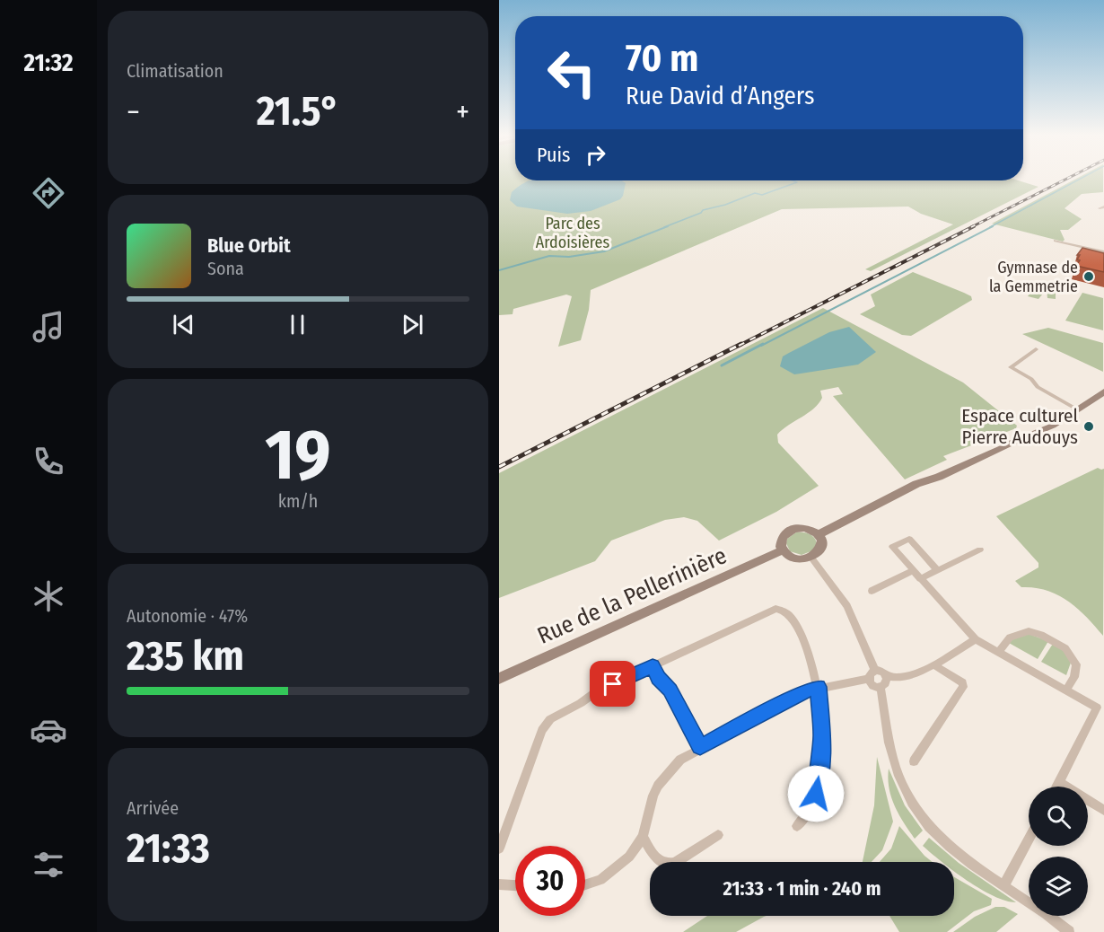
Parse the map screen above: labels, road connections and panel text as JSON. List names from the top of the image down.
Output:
{
  "streets": {
    "street": ["Rue de la Pellerinière"]
  },
  "parks": ["Parc des Ardoisières"],
  "places": ["Gymnase de la Gemmetrie", "Espace culturel Pierre Audouys"],
  "page": {
    "tabs": "21:32",
    "tile": [
      "Climatisation",
      ["19", "km/h"],
      ["Autonomie · 47%", "235 km"],
      ["Arrivée", "21:33"]
    ],
    "turn": ["70 m", "Rue David d’Angers"],
    "heat": ["−", "21.5°", "+"],
    "then": "Puis",
    "song": ["Blue Orbit", "Sona"],
    "limit": "30",
    "trip": "21:33 · 1 min · 240 m"
  }
}
